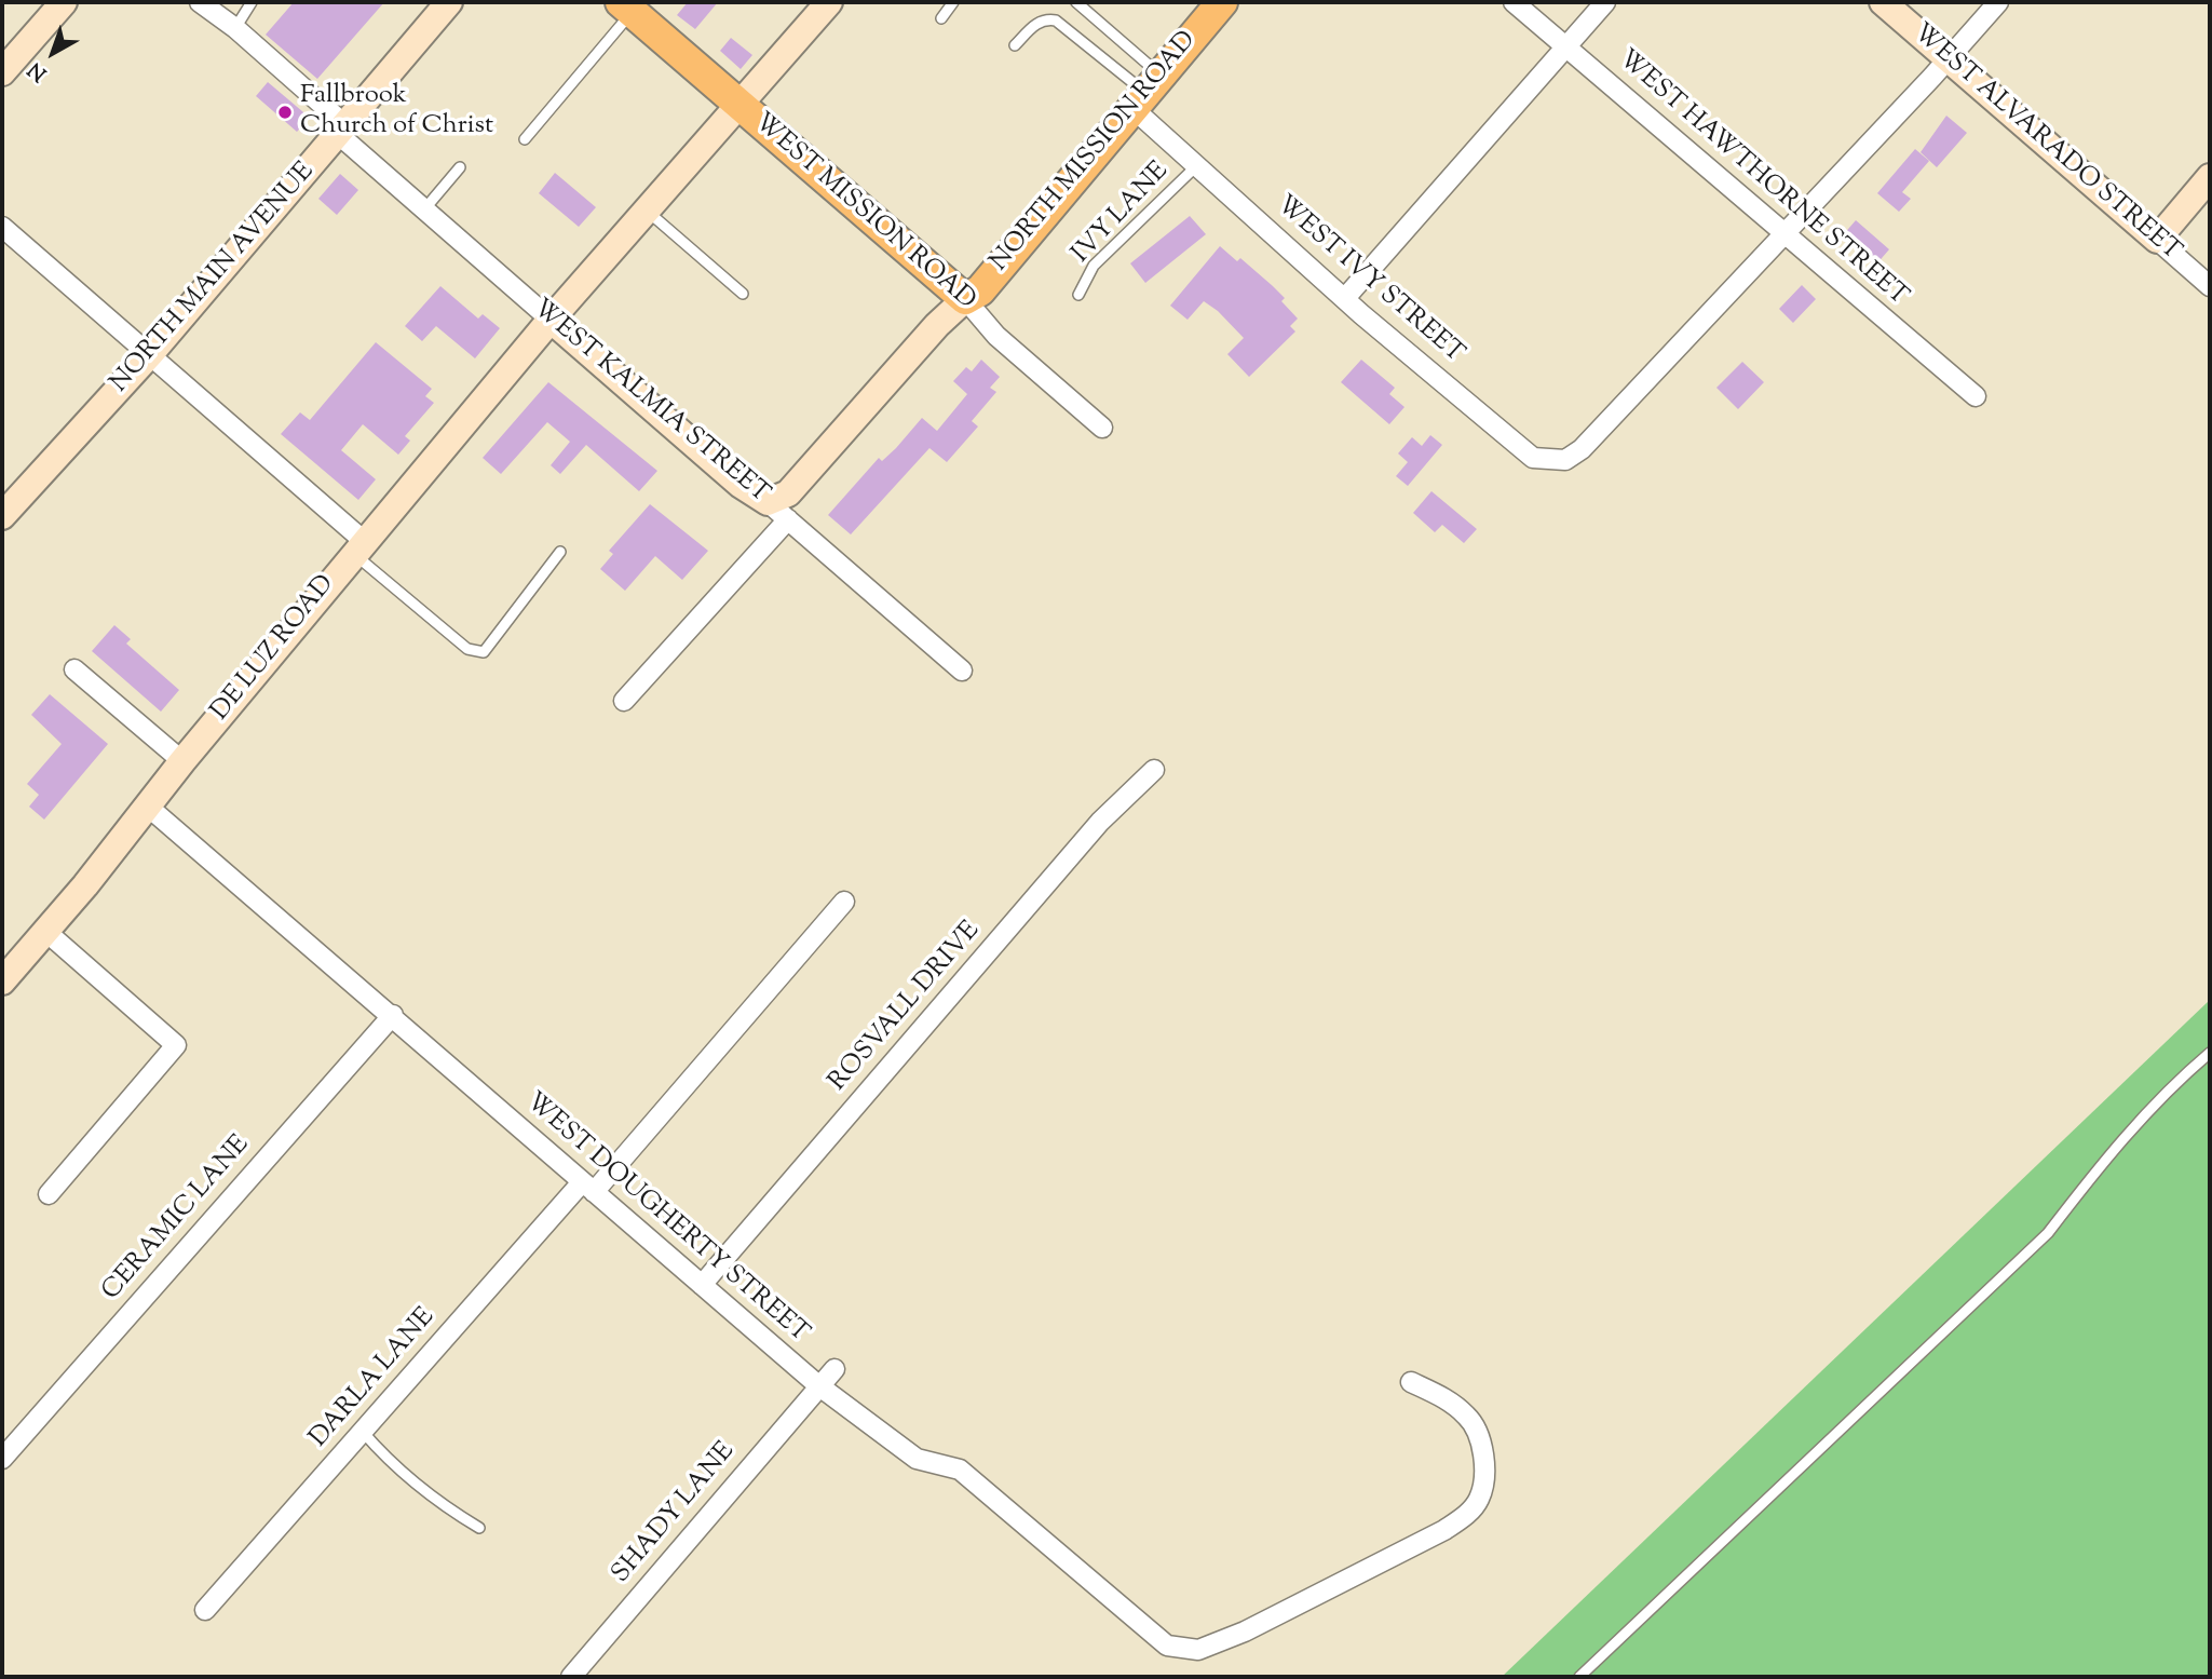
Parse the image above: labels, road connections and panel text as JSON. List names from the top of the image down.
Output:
{
  "streets": {
    "main road": ["NORTH MISSION ROAD", "WEST MISSION ROAD"],
    "street": [
      "WEST ALVARADO STREET",
      "WEST HAWTHORNE STREET",
      "NORTH MAIN AVENUE",
      "WEST IVY STREET",
      "WEST KALMIA STREET",
      "DE LUZ ROAD",
      "ROSVALL DRIVE",
      "CERAMIC LANE",
      "WEST DOUGHERTY STREET",
      "DARLA LANE",
      "SHADY LANE"
    ],
    "lane": ["IVY LANE"]
  },
  "crossings": [
    ["NORTH MISSION ROAD", "WEST MISSION ROAD"],
    ["NORTH MISSION ROAD", "WEST IVY STREET"],
    ["WEST HAWTHORNE STREET", "WEST IVY STREET"],
    ["WEST MISSION ROAD", "DE LUZ ROAD"],
    ["IVY LANE", "WEST IVY STREET"],
    ["NORTH MAIN AVENUE", "WEST KALMIA STREET"],
    ["WEST KALMIA STREET", "DE LUZ ROAD"],
    ["DE LUZ ROAD", "WEST DOUGHERTY STREET"],
    ["ROSVALL DRIVE", "WEST DOUGHERTY STREET"],
    ["CERAMIC LANE", "WEST DOUGHERTY STREET"],
    ["WEST DOUGHERTY STREET", "DARLA LANE"],
    ["WEST DOUGHERTY STREET", "SHADY LANE"]
  ],
  "places": ["Fallbrook Church of Christ"],
  "north": "bottom left"
}
